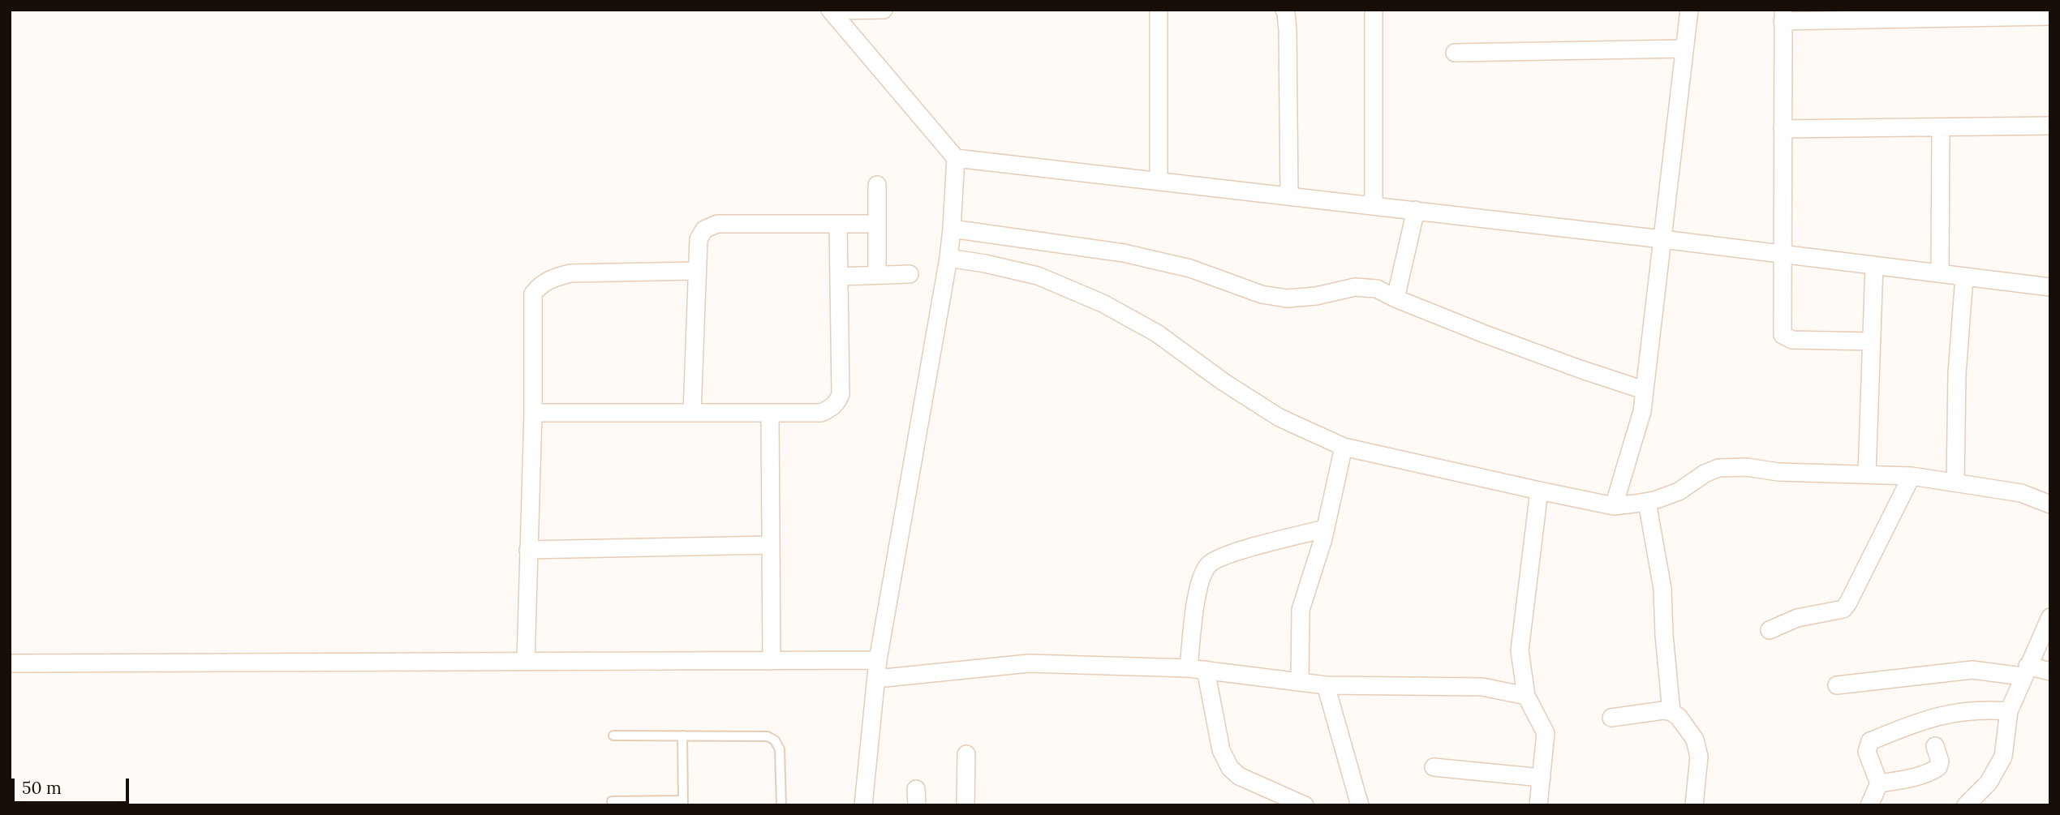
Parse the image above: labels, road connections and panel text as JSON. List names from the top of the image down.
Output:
{
  "scale_bar": "50 m"
}
